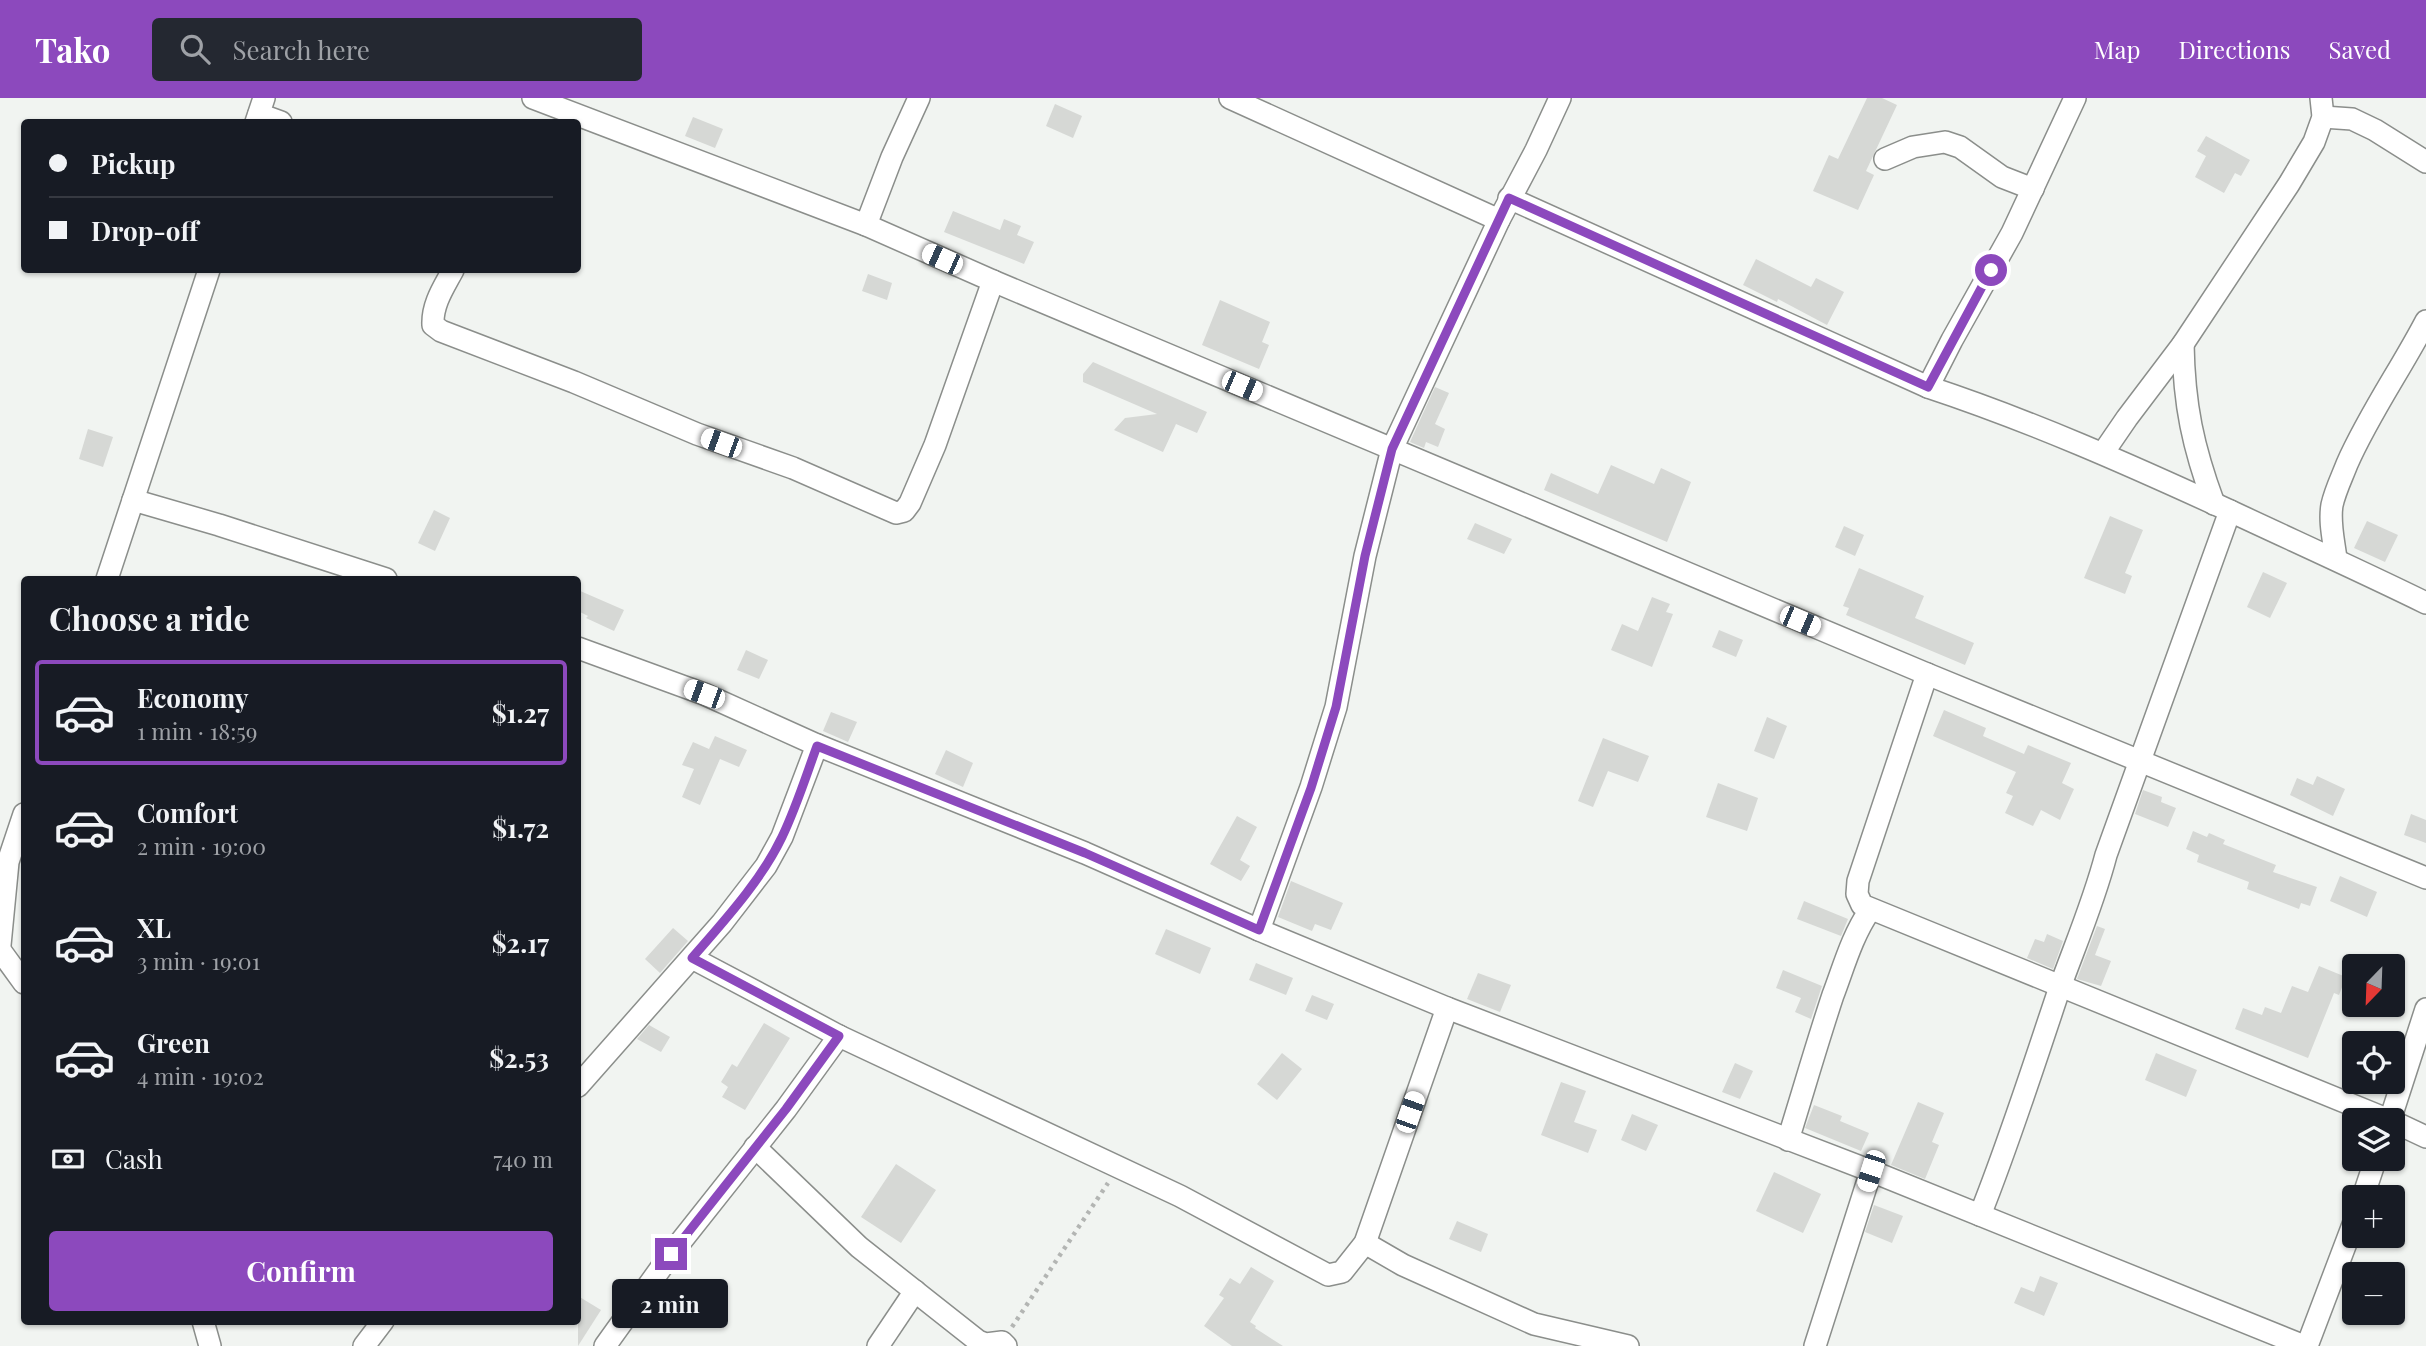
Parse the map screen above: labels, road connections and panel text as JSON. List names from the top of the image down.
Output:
{
  "north": "bottom left",
  "page": {
    "header": "Tako",
    "search": "Search here",
    "nav": ["Map", "Directions", "Saved"],
    "banner": ["Pickup", "Drop-off"],
    "heading": "Choose a ride",
    "list": [
      {
        "name": "Economy",
        "note": "1 min · 18:59",
        "value": "$1.27"
      },
      {
        "name": "Comfort",
        "note": "2 min · 19:00",
        "value": "$1.72"
      },
      {
        "name": "XL",
        "note": "3 min · 19:01",
        "value": "$2.17"
      },
      {
        "name": "Green",
        "note": "4 min · 19:02",
        "value": "$2.53"
      }
    ],
    "map_buttons": ["+", "−"],
    "pay": ["Cash", "740 m"],
    "buttons": "Confirm",
    "bubble": "2 min"
  }
}
